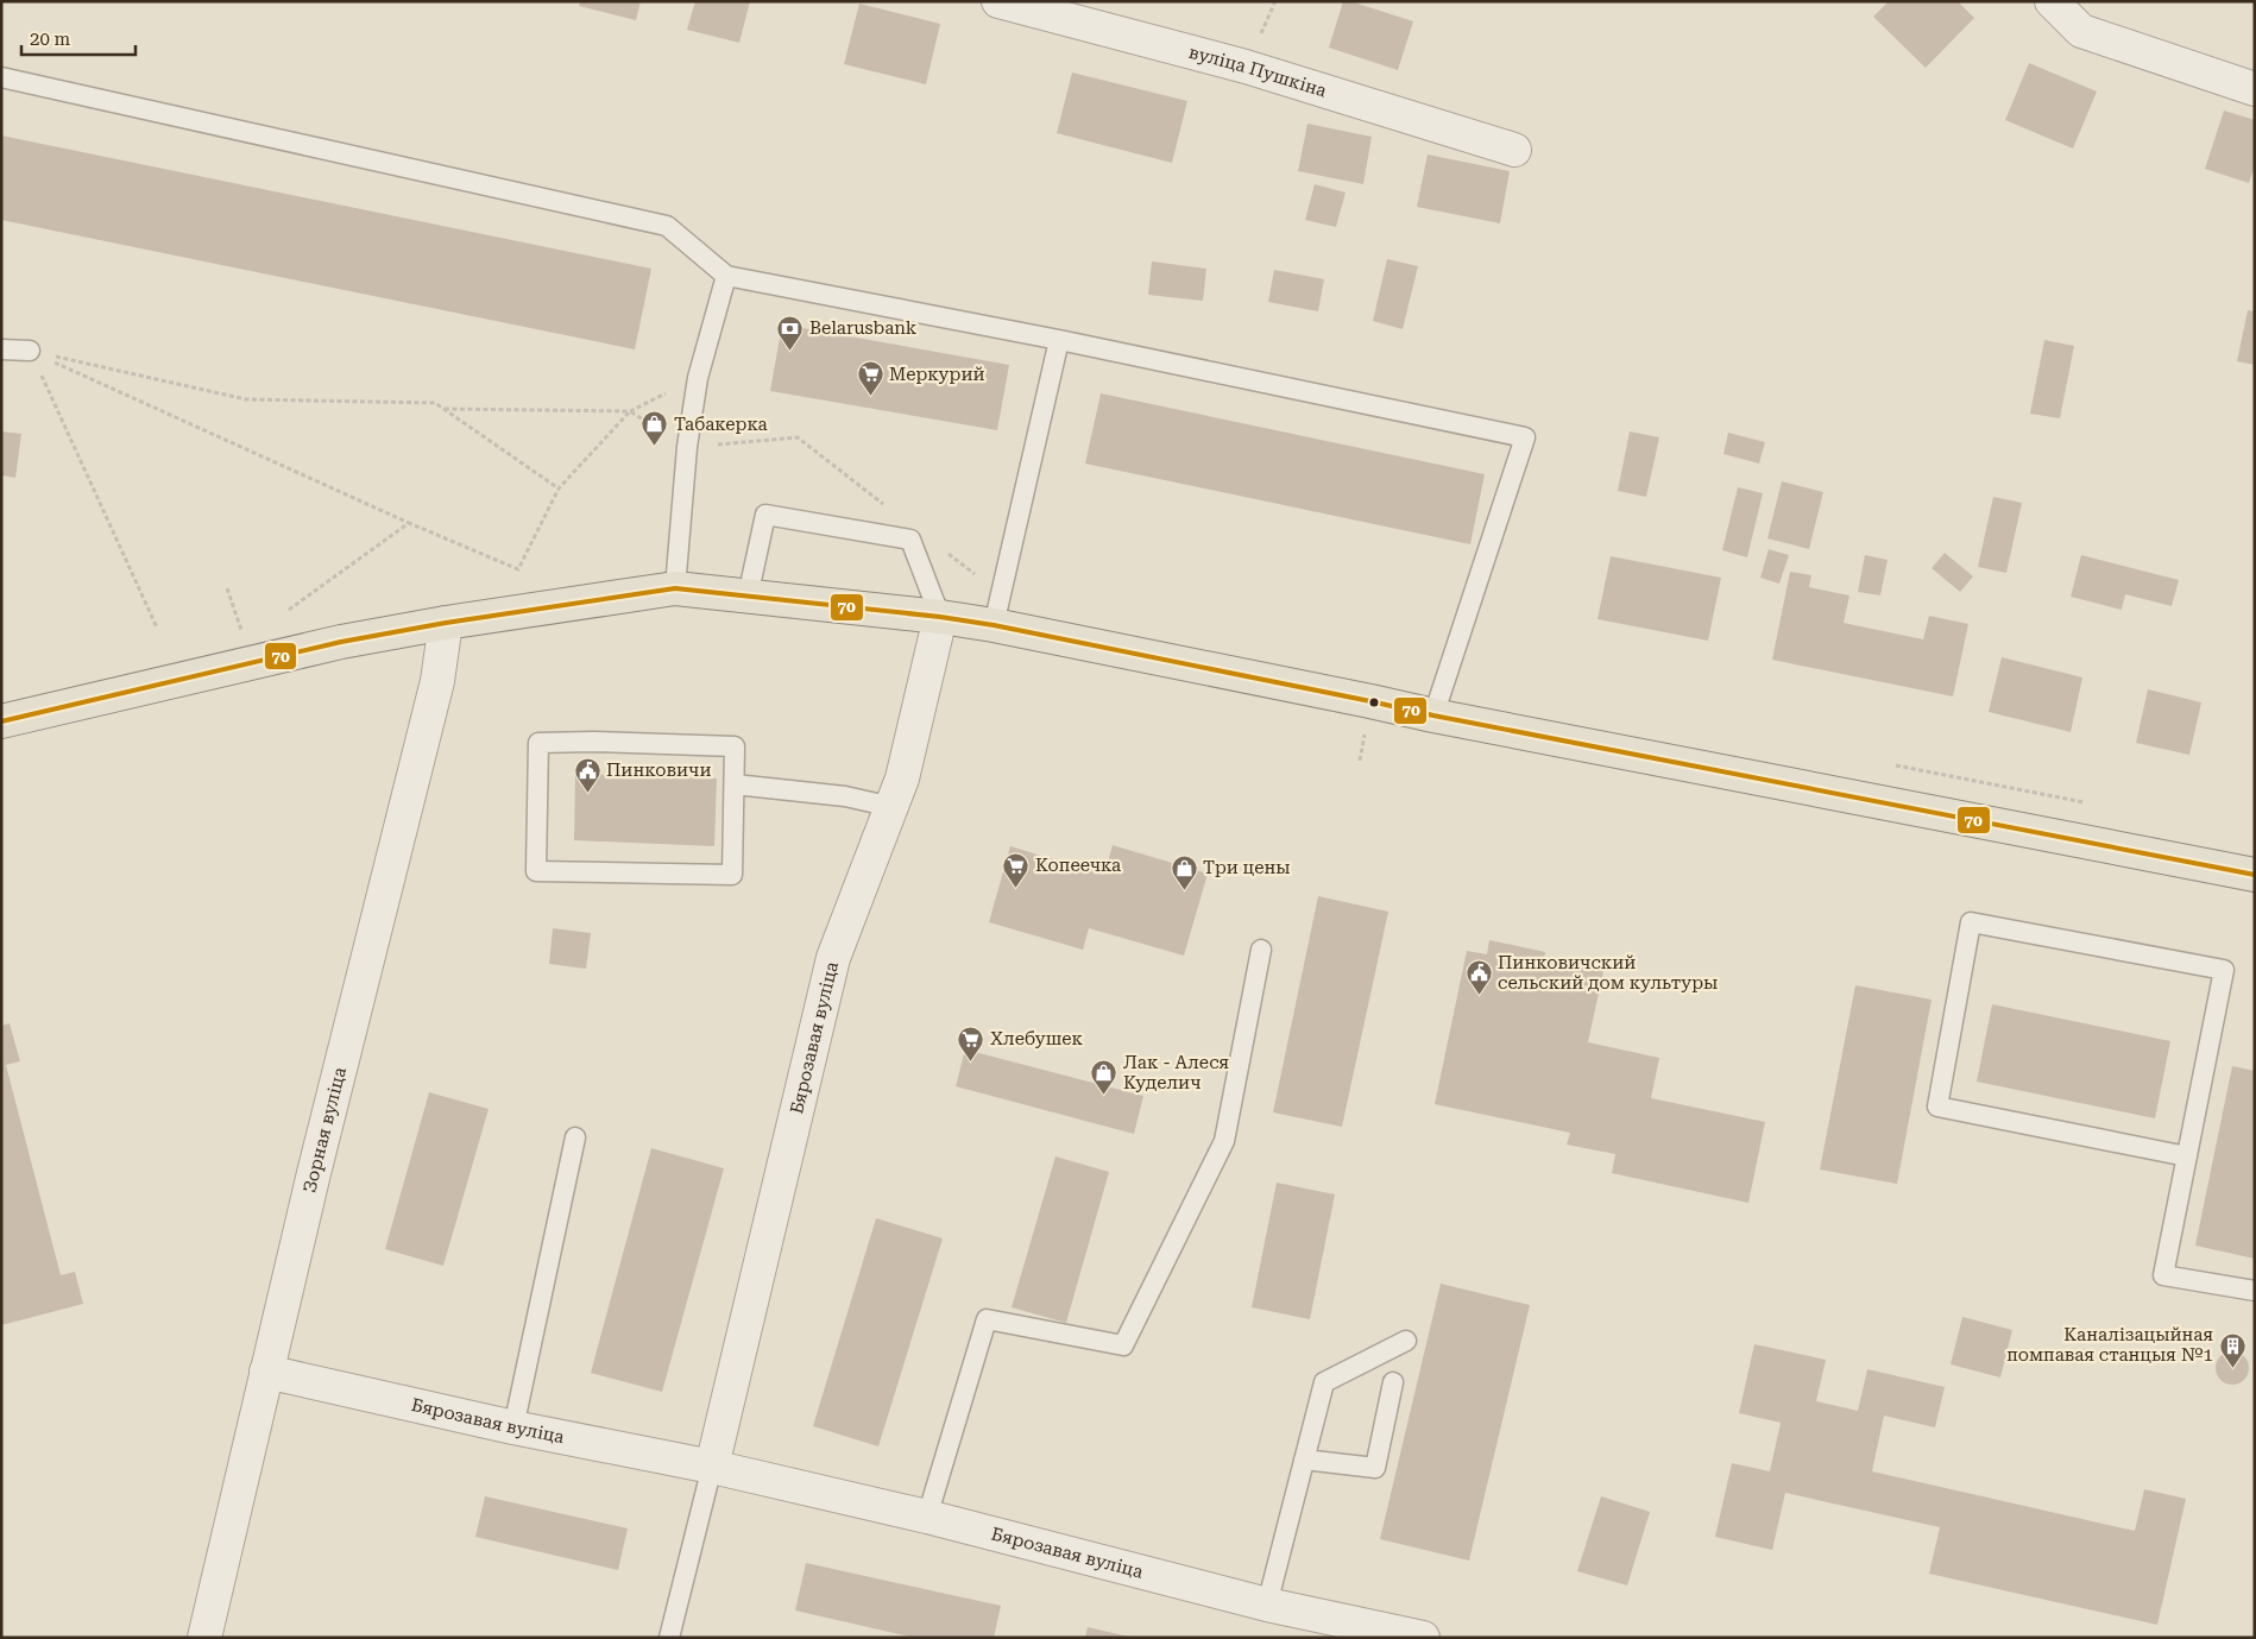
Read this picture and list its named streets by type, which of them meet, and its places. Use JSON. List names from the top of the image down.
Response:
{
  "streets": {
    "street": ["вуліца Пушкіна", "Бярозавая вуліца", "Зорная вуліца"]
  },
  "crossings": [
    ["Бярозавая вуліца", "Зорная вуліца"]
  ],
  "places": {
    "bank": ["Belarusbank"],
    "supermarket": ["Меркурий", "Копеечка", "Хлебушек"],
    "shop": ["Табакерка", "Три цены", "Лак - Алеся Куделич"],
    "public building": ["Пинковичи", "Пинковичский сельский дом культуры"],
    "building": ["Каналізацыйная помпавая станцыя №1"]
  },
  "lines": ["transit line 70"],
  "scale_bar": "20 m"
}
